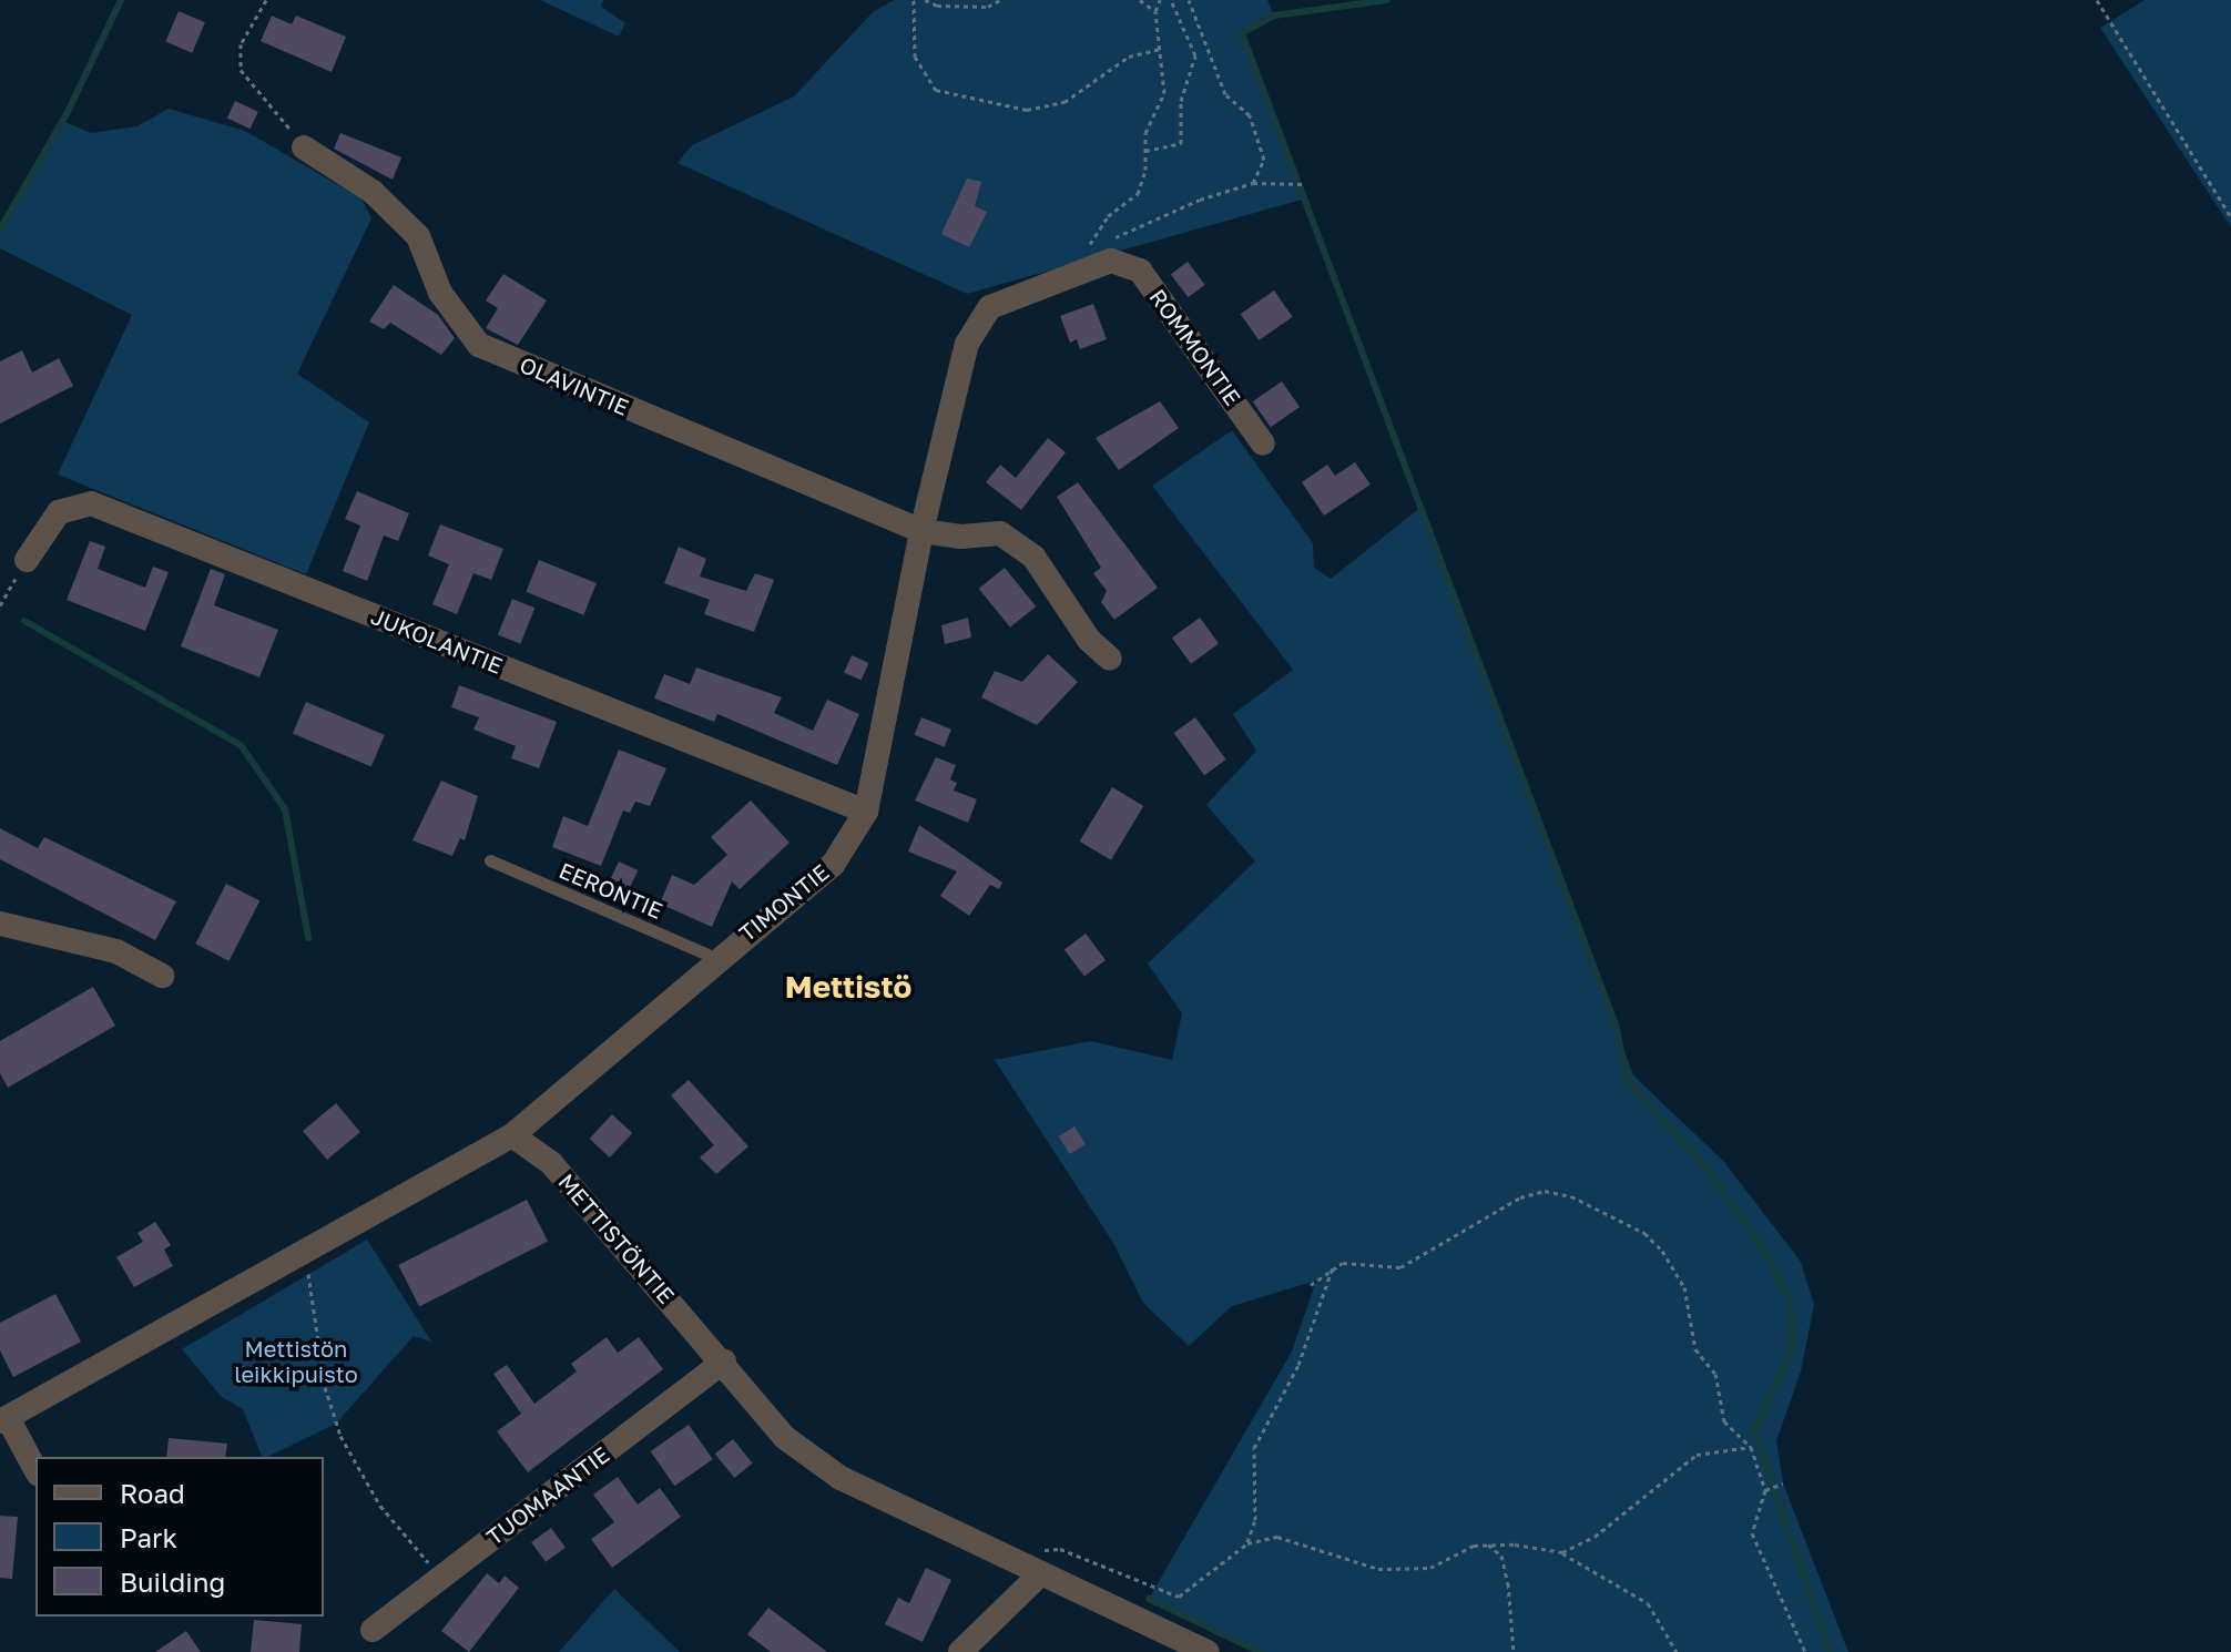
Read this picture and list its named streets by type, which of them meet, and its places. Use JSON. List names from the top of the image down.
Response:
{
  "streets": {
    "street": [
      "ROMMONTIE",
      "OLAVINTIE",
      "JUKOLANTIE",
      "TIMONTIE",
      "METTISTÖNTIE",
      "TUOMAANTIE"
    ],
    "lane": ["EERONTIE"]
  },
  "crossings": [
    ["ROMMONTIE", "OLAVINTIE"],
    ["ROMMONTIE", "TIMONTIE"],
    ["OLAVINTIE", "TIMONTIE"],
    ["JUKOLANTIE", "TIMONTIE"],
    ["EERONTIE", "TIMONTIE"],
    ["TIMONTIE", "METTISTÖNTIE"],
    ["METTISTÖNTIE", "TUOMAANTIE"]
  ],
  "districts": ["Mettistö"],
  "parks": ["Mettistön leikkipuisto"],
  "legend": ["Road", "Park", "Building"]
}
